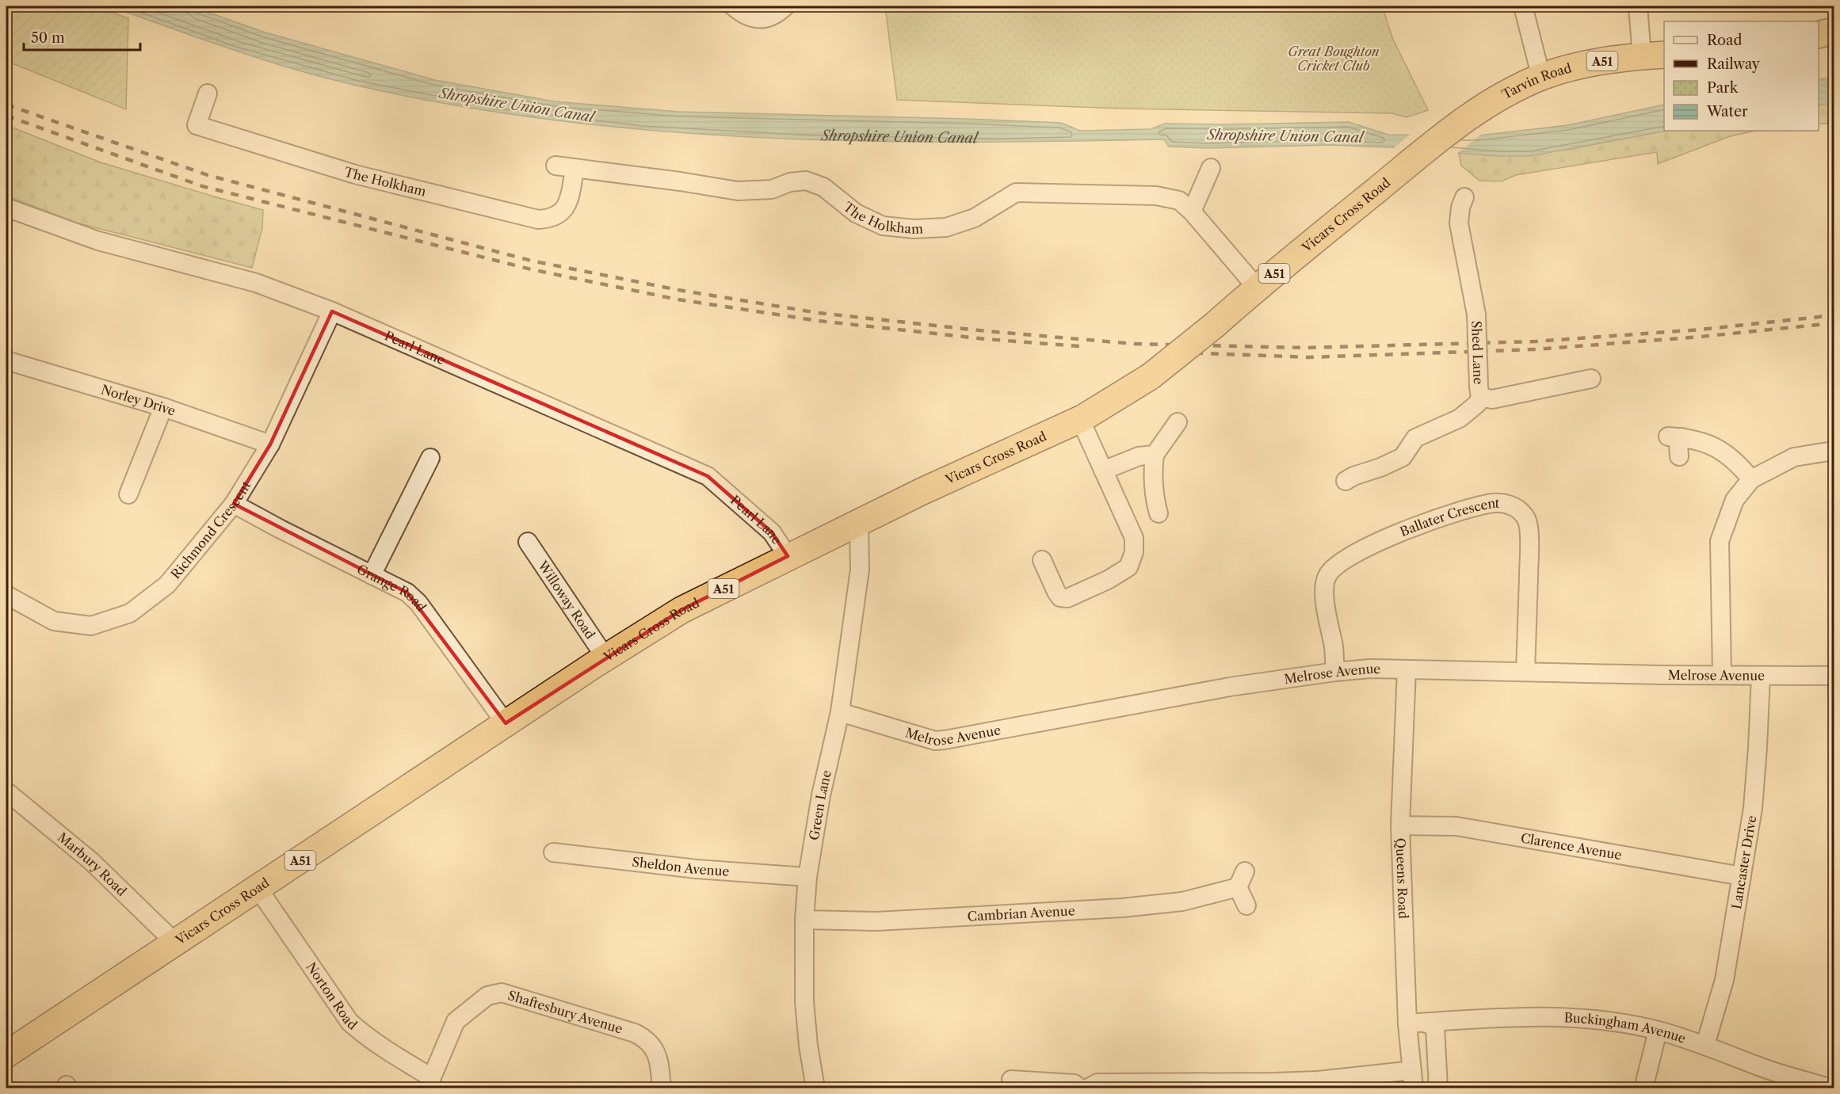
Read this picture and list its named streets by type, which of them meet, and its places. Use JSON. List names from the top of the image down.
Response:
{
  "streets": {
    "highway": ["A51", "Tarvin Road", "Vicars Cross Road"],
    "street": [
      "The Holkham",
      "Pearl Lane",
      "Shed Lane",
      "Norley Drive",
      "Ballater Crescent",
      "Richmond Crescent",
      "Grange Road",
      "Willoway Road",
      "Melrose Avenue",
      "Green Lane",
      "Clarence Avenue",
      "Lancaster Drive",
      "Marbury Road",
      "Sheldon Avenue",
      "Queens Road",
      "Cambrian Avenue",
      "Norton Road",
      "Shaftesbury Avenue",
      "Buckingham Avenue"
    ]
  },
  "crossings": [
    ["Tarvin Road", "Vicars Cross Road"],
    ["The Holkham", "Vicars Cross Road"],
    ["Vicars Cross Road", "Pearl Lane"],
    ["Vicars Cross Road", "Grange Road"],
    ["Vicars Cross Road", "Willoway Road"],
    ["Vicars Cross Road", "Green Lane"],
    ["Vicars Cross Road", "Marbury Road"],
    ["Vicars Cross Road", "Norton Road"],
    ["Pearl Lane", "Richmond Crescent"],
    ["Norley Drive", "Richmond Crescent"],
    ["Ballater Crescent", "Melrose Avenue"],
    ["Richmond Crescent", "Grange Road"],
    ["Melrose Avenue", "Green Lane"],
    ["Melrose Avenue", "Lancaster Drive"],
    ["Melrose Avenue", "Queens Road"],
    ["Green Lane", "Sheldon Avenue"],
    ["Green Lane", "Cambrian Avenue"],
    ["Clarence Avenue", "Lancaster Drive"],
    ["Clarence Avenue", "Queens Road"],
    ["Lancaster Drive", "Buckingham Avenue"],
    ["Queens Road", "Buckingham Avenue"],
    ["Norton Road", "Shaftesbury Avenue"]
  ],
  "water": ["Shropshire Union Canal"],
  "parks": ["Great Boughton Cricket Club"],
  "legend": [
    "Road",
    "Railway",
    "Park",
    "Water"
  ],
  "scale_bar": "50 m"
}
